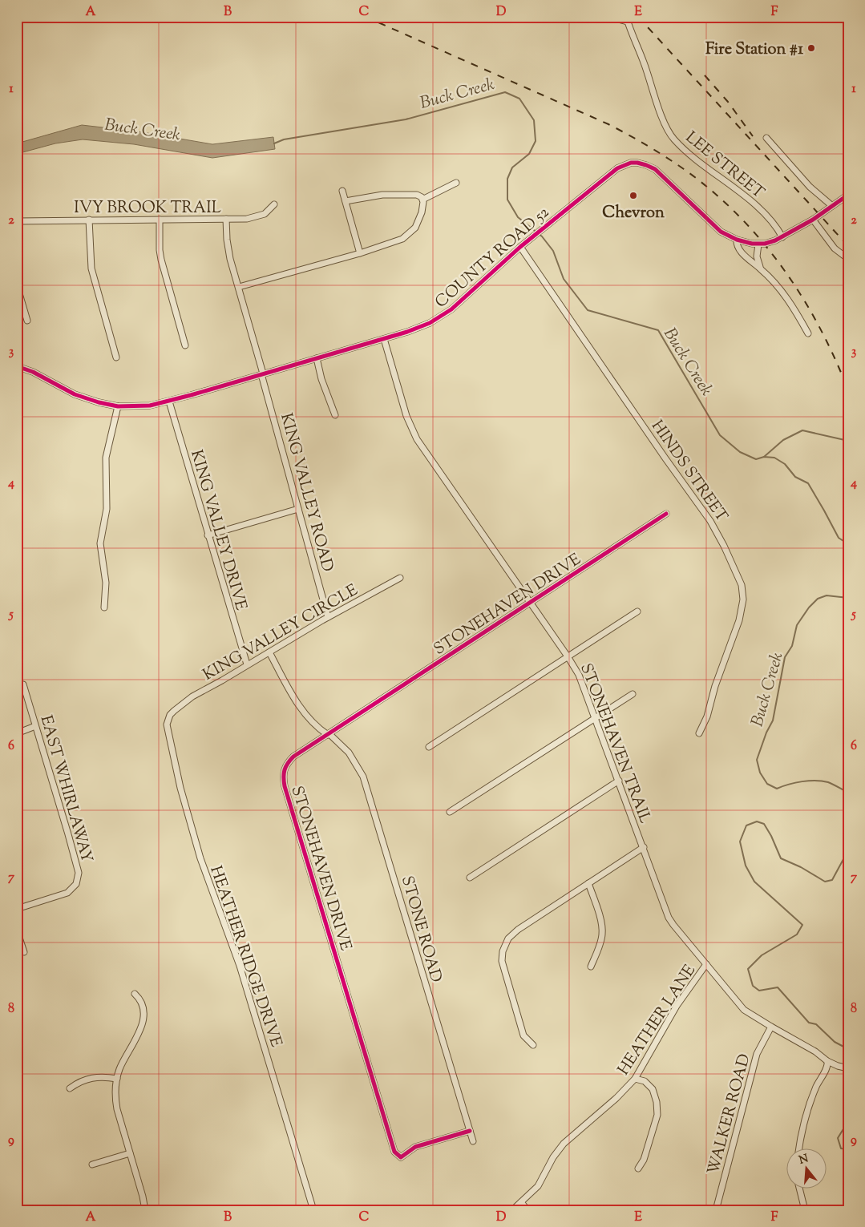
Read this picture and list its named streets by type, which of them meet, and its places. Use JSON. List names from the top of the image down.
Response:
{
  "streets": {
    "street": [
      "LEE STREET",
      "IVY BROOK TRAIL",
      "COUNTY ROAD 52",
      "HINDS STREET",
      "KING VALLEY ROAD",
      "KING VALLEY DRIVE",
      "STONEHAVEN DRIVE",
      "KING VALLEY CIRCLE",
      "STONEHAVEN TRAIL",
      "EAST WHIRLAWAY",
      "STONE ROAD",
      "HEATHER RIDGE DRIVE",
      "HEATHER LANE",
      "WALKER ROAD"
    ]
  },
  "crossings": [
    ["LEE STREET", "COUNTY ROAD 52"],
    ["IVY BROOK TRAIL", "KING VALLEY ROAD"],
    ["COUNTY ROAD 52", "HINDS STREET"],
    ["COUNTY ROAD 52", "KING VALLEY ROAD"],
    ["COUNTY ROAD 52", "KING VALLEY DRIVE"],
    ["COUNTY ROAD 52", "STONEHAVEN TRAIL"],
    ["KING VALLEY ROAD", "KING VALLEY CIRCLE"],
    ["KING VALLEY DRIVE", "KING VALLEY CIRCLE"],
    ["STONEHAVEN DRIVE", "STONEHAVEN TRAIL"],
    ["STONEHAVEN DRIVE", "STONE ROAD"],
    ["KING VALLEY CIRCLE", "STONE ROAD"],
    ["KING VALLEY CIRCLE", "HEATHER RIDGE DRIVE"],
    ["STONEHAVEN TRAIL", "HEATHER LANE"],
    ["STONEHAVEN TRAIL", "WALKER ROAD"]
  ],
  "water": ["Buck Creek"],
  "places": ["Fire Station #1", "Chevron"],
  "north": "top",
  "grid": {
    "columns": [
      "A",
      "B",
      "C",
      "D",
      "E",
      "F"
    ],
    "rows": [
      "1",
      "2",
      "3",
      "4",
      "5",
      "6",
      "7",
      "8",
      "9"
    ]
  }
}
